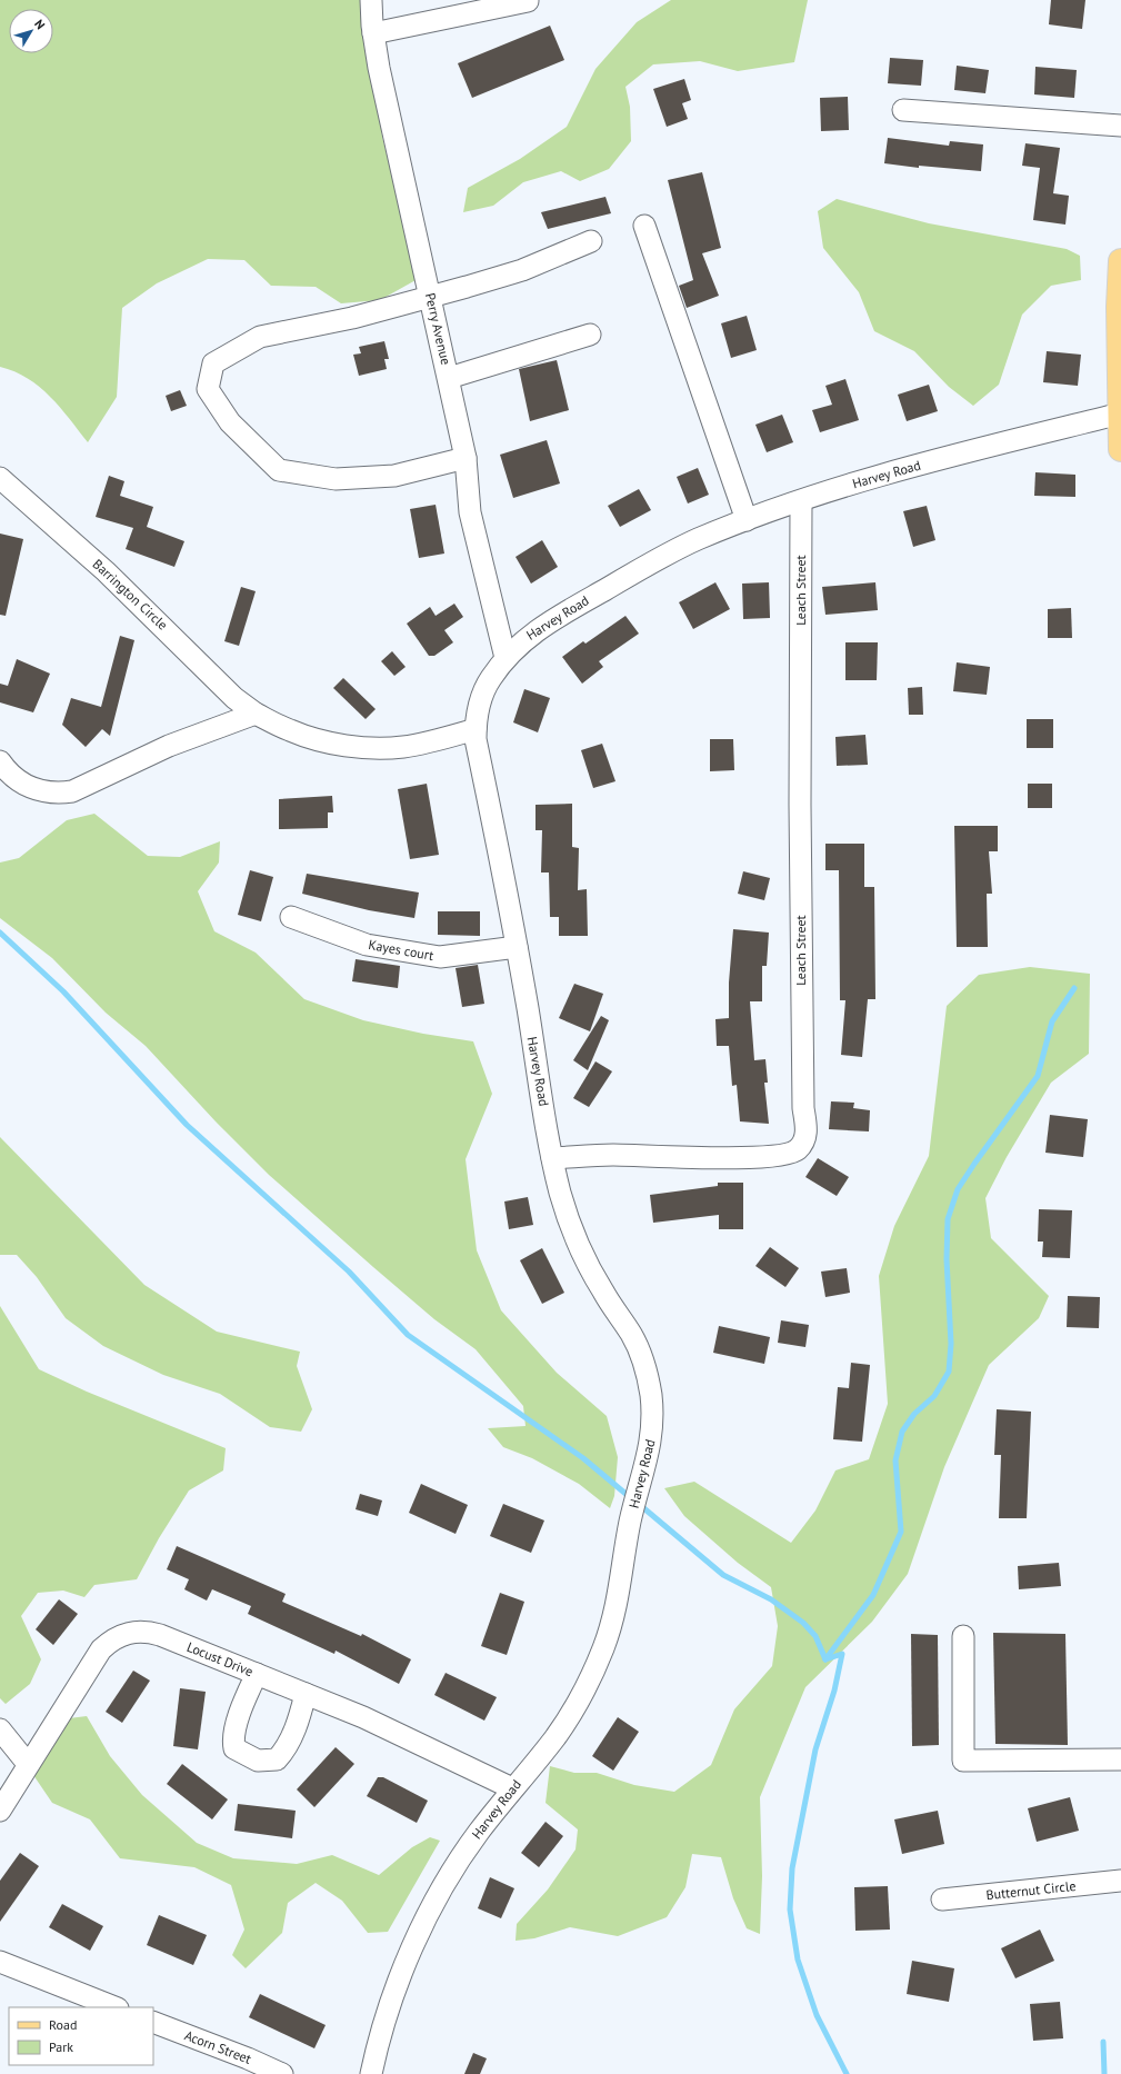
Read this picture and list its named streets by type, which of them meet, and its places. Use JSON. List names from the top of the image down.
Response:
{
  "streets": {
    "street": [
      "Perry Avenue",
      "Harvey Road",
      "Leach Street",
      "Barrington Circle",
      "Kayes court",
      "Locust Drive",
      "Butternut Circle",
      "Acorn Street"
    ]
  },
  "crossings": [
    ["Perry Avenue", "Harvey Road"],
    ["Harvey Road", "Leach Street"],
    ["Harvey Road", "Barrington Circle"],
    ["Harvey Road", "Kayes court"],
    ["Harvey Road", "Locust Drive"]
  ],
  "legend": ["Road", "Park"],
  "north": "top right"
}
